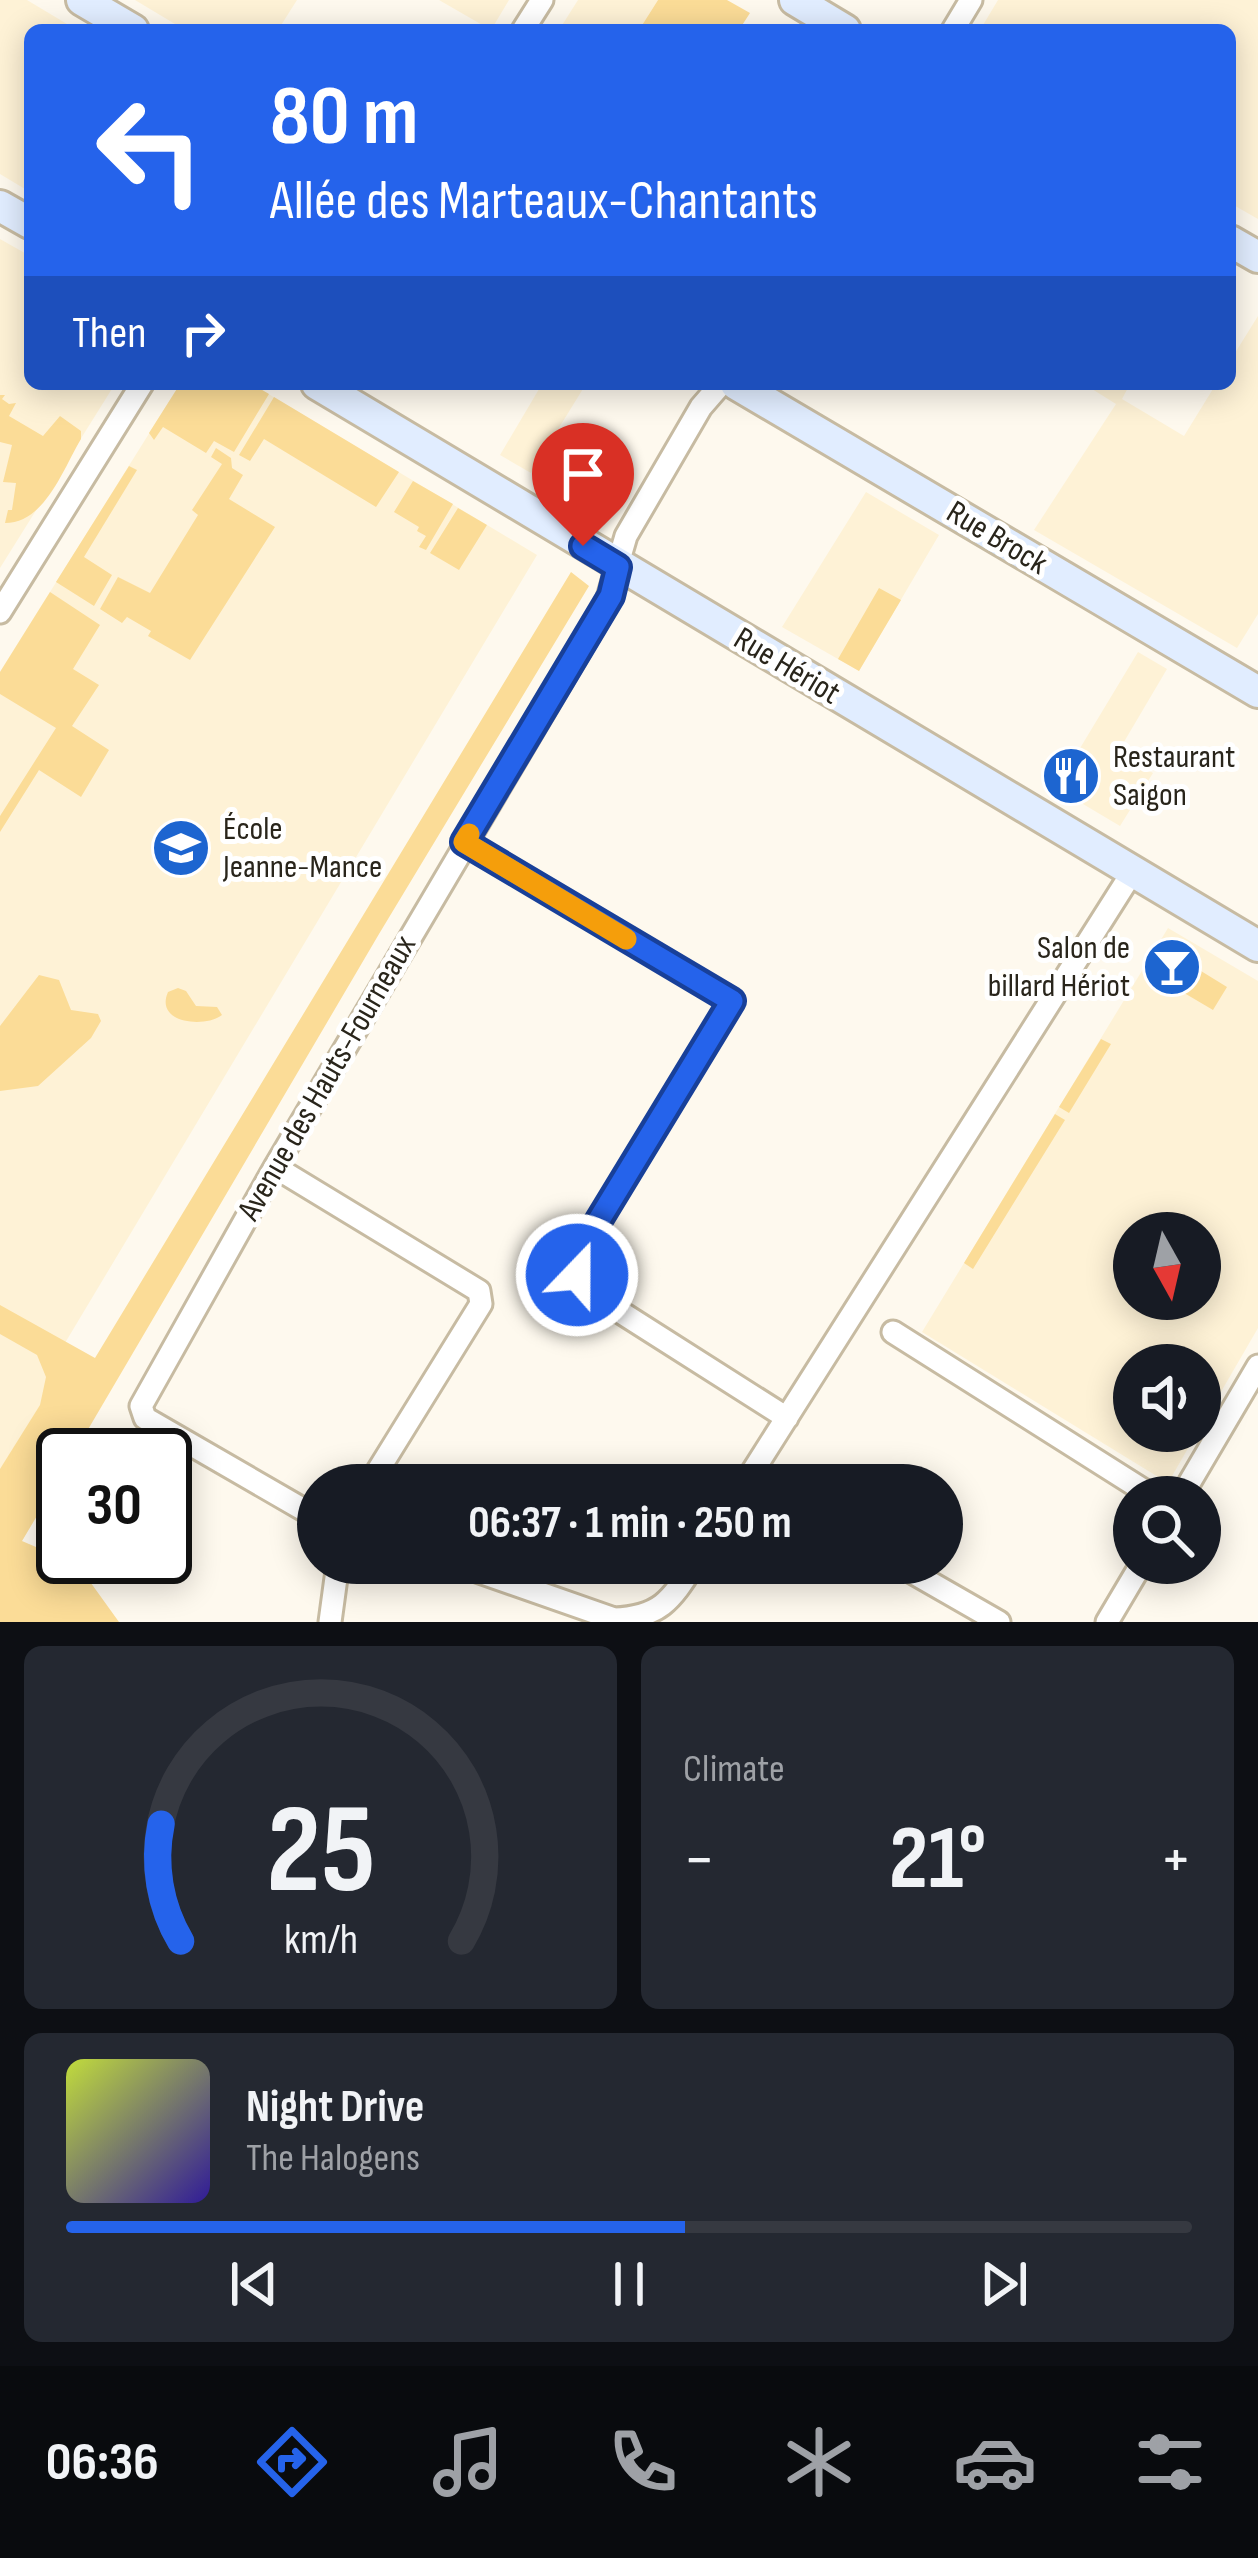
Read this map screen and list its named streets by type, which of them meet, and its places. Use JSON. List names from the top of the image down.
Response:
{
  "streets": {
    "street": ["Rue Brock", "Rue Hériot", "Avenue des Hauts-Fourneaux"]
  },
  "crossings": [
    ["Rue Hériot", "Avenue des Hauts-Fourneaux"]
  ],
  "places": {
    "restaurant": ["Restaurant Saigon"],
    "school or university": ["École Jeanne-Mance"],
    "bar": ["Salon de billard Hériot"]
  },
  "north": "bottom",
  "page": {
    "turn": ["80 m", "Allée des Marteaux-Chantants"],
    "then": "Then",
    "limit": "30",
    "trip": "06:37 · 1 min · 250 m",
    "tile": "Climate",
    "heat": ["−", "21°", "+"],
    "song": ["Night Drive", "The Halogens"],
    "tabs": "06:36",
    "gauge": ["25", "km/h"]
  }
}
